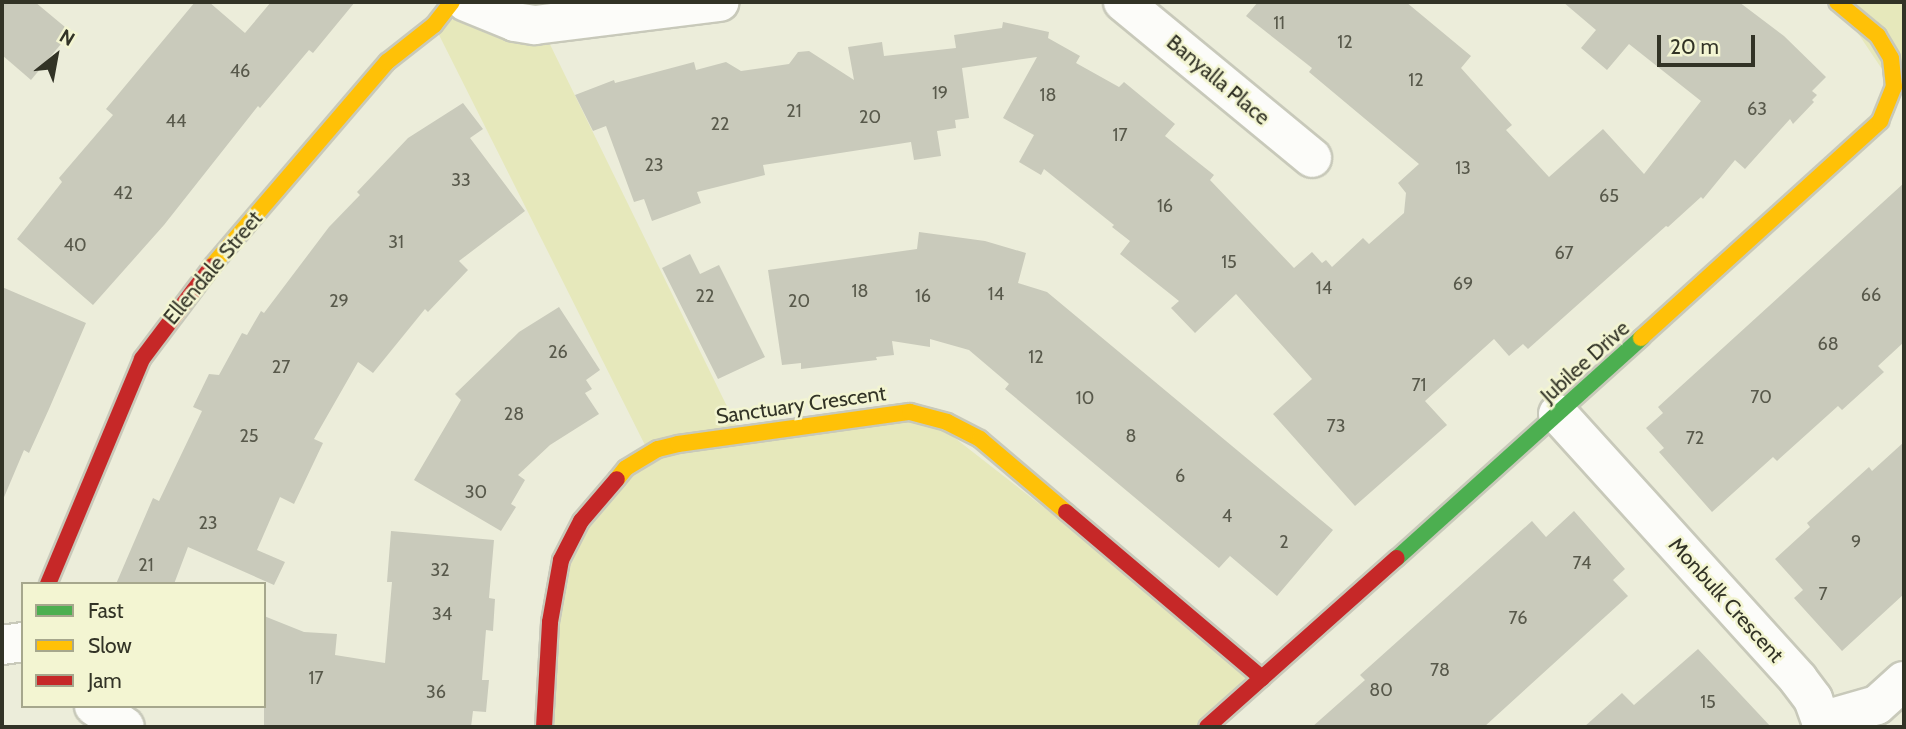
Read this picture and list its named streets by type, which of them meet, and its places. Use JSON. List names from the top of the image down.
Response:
{
  "streets": {
    "street": [
      "Banyalla Place",
      "Ellendale Street",
      "Jubilee Drive",
      "Sanctuary Crescent",
      "Monbulk Crescent"
    ]
  },
  "crossings": [
    ["Jubilee Drive", "Sanctuary Crescent"],
    ["Jubilee Drive", "Monbulk Crescent"]
  ],
  "house_numbers": [
    "11",
    "12",
    "46",
    "12",
    "19",
    "18",
    "63",
    "21",
    "20",
    "44",
    "22",
    "17",
    "23",
    "13",
    "33",
    "42",
    "65",
    "16",
    "31",
    "40",
    "67",
    "15",
    "69",
    "14",
    "18",
    "14",
    "66",
    "22",
    "16",
    "29",
    "20",
    "68",
    "26",
    "12",
    "27",
    "71",
    "70",
    "10",
    "28",
    "73",
    "25",
    "8",
    "72",
    "6",
    "30",
    "4",
    "23",
    "2",
    "9",
    "74",
    "21",
    "32",
    "7",
    "34",
    "76",
    "78",
    "17",
    "80",
    "36",
    "15"
  ],
  "legend": ["Fast", "Slow", "Jam"],
  "scale_bar": "20 m",
  "north": "top right"
}
